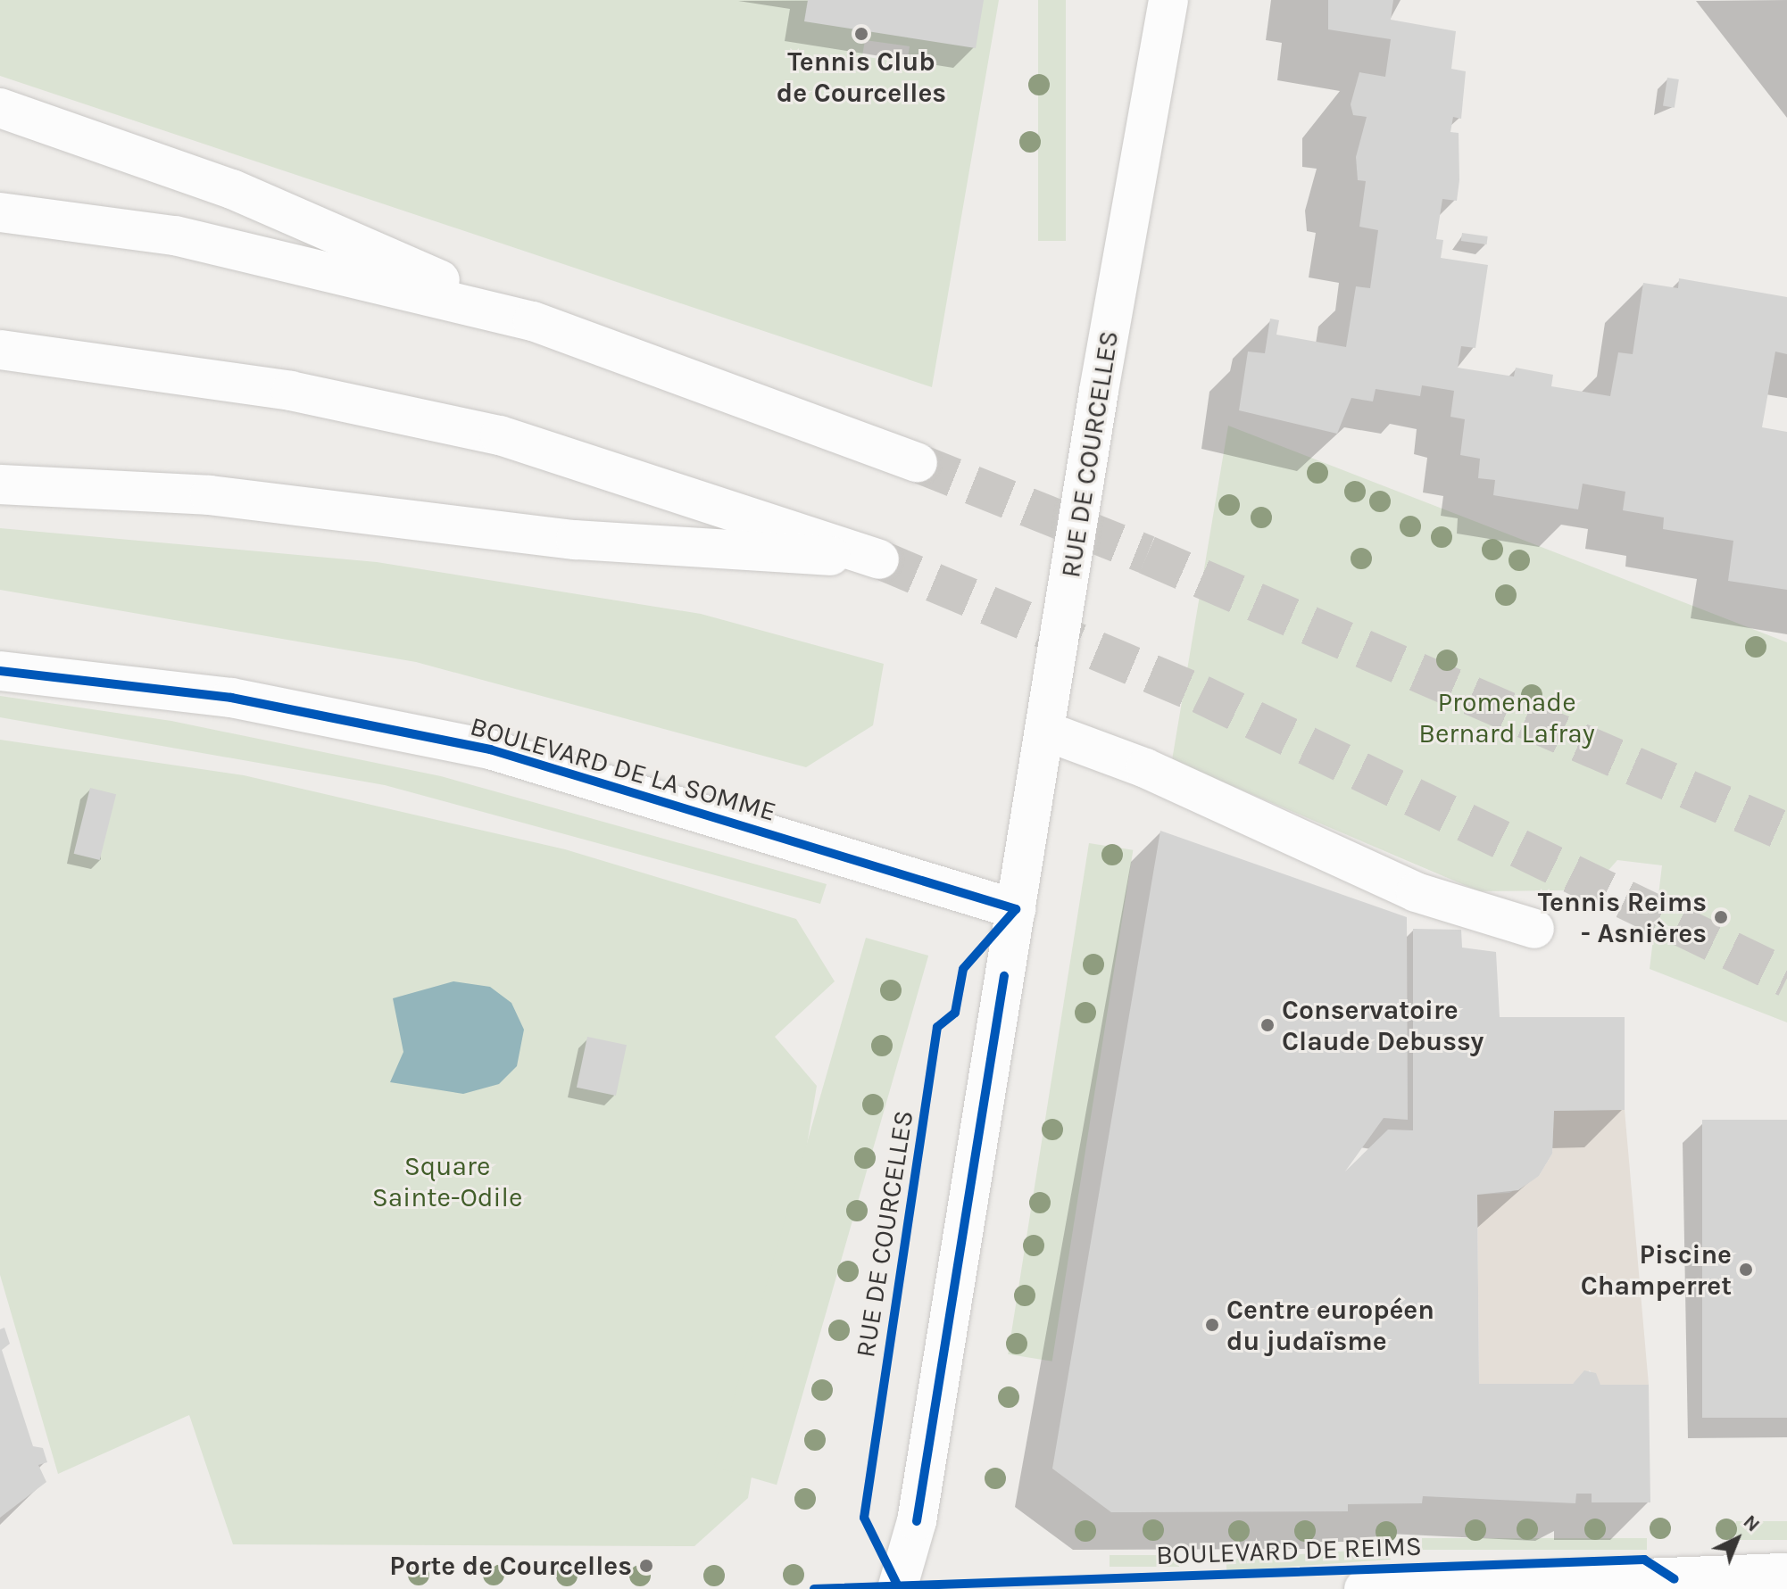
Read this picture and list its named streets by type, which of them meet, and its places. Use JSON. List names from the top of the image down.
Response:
{
  "streets": {
    "main road": ["RUE DE COURCELLES", "BOULEVARD DE LA SOMME", "BOULEVARD DE REIMS"]
  },
  "crossings": [
    ["RUE DE COURCELLES", "BOULEVARD DE LA SOMME"]
  ],
  "parks": ["Promenade Bernard Lafray", "Square Sainte-Odile"],
  "places": [
    "Tennis Club de Courcelles",
    "Tennis Reims - Asnières",
    "Conservatoire Claude Debussy",
    "Piscine Champerret",
    "Centre européen du judaïsme",
    "Porte de Courcelles"
  ],
  "north": "top right"
}
